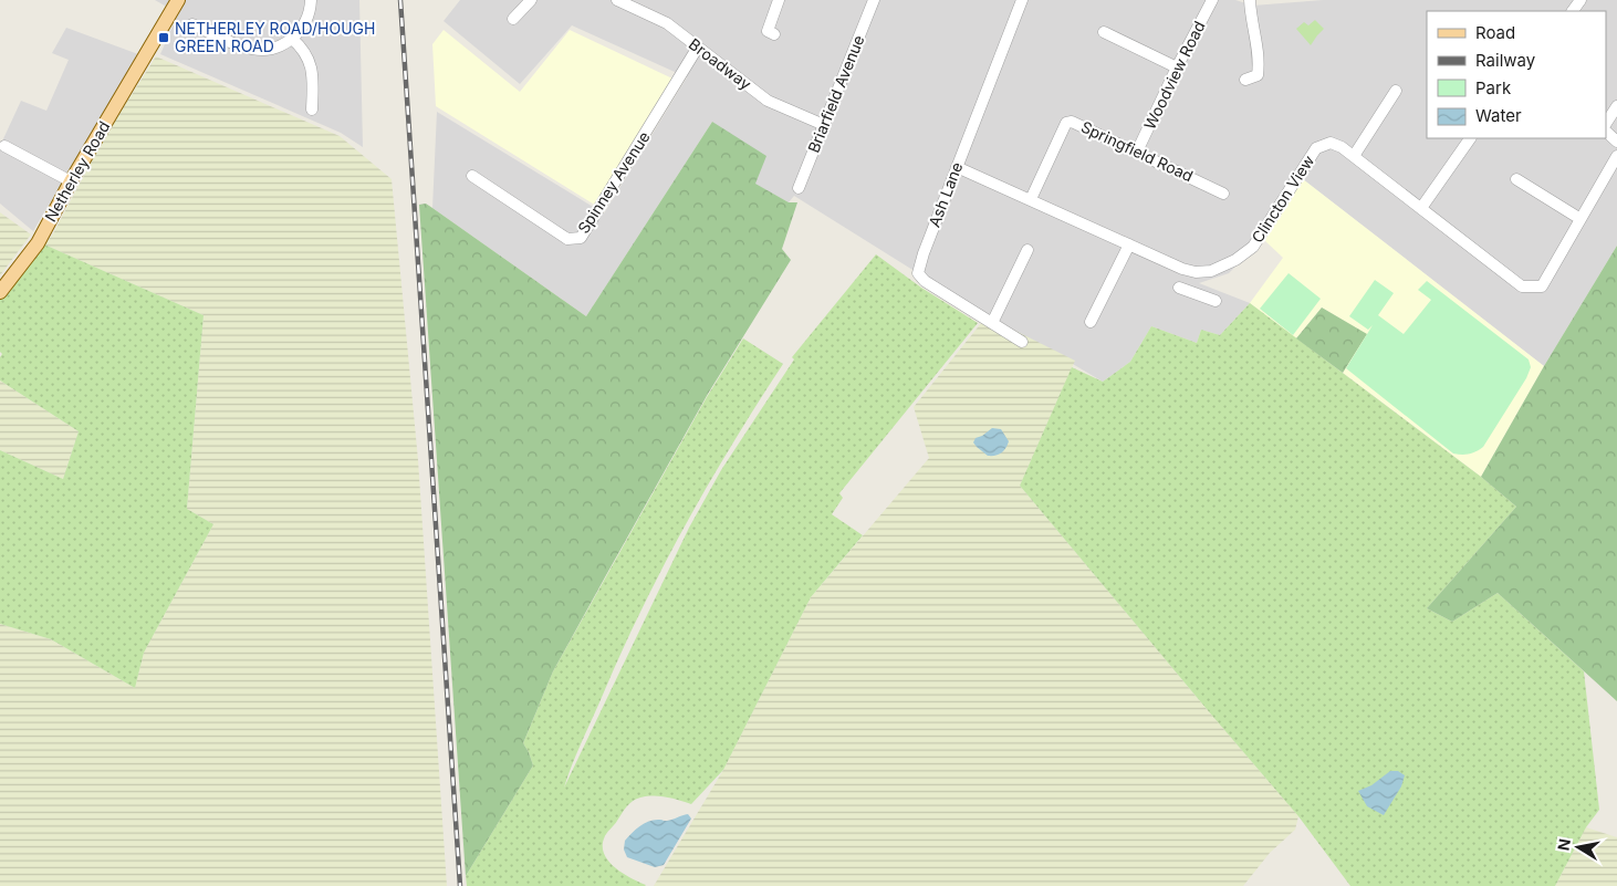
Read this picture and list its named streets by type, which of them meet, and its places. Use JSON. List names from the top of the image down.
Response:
{
  "streets": {
    "main road": ["Netherley Road"],
    "street": [
      "Broadway",
      "Woodview Road",
      "Briarfield Avenue",
      "Springfield Road",
      "Spinney Avenue",
      "Ash Lane",
      "Clincton View"
    ]
  },
  "crossings": [
    ["Broadway", "Briarfield Avenue"],
    ["Broadway", "Spinney Avenue"],
    ["Woodview Road", "Springfield Road"]
  ],
  "places": {
    "transit": ["NETHERLEY ROAD/HOUGH GREEN ROAD"]
  },
  "legend": [
    "Road",
    "Railway",
    "Park",
    "Water"
  ],
  "north": "left"
}
